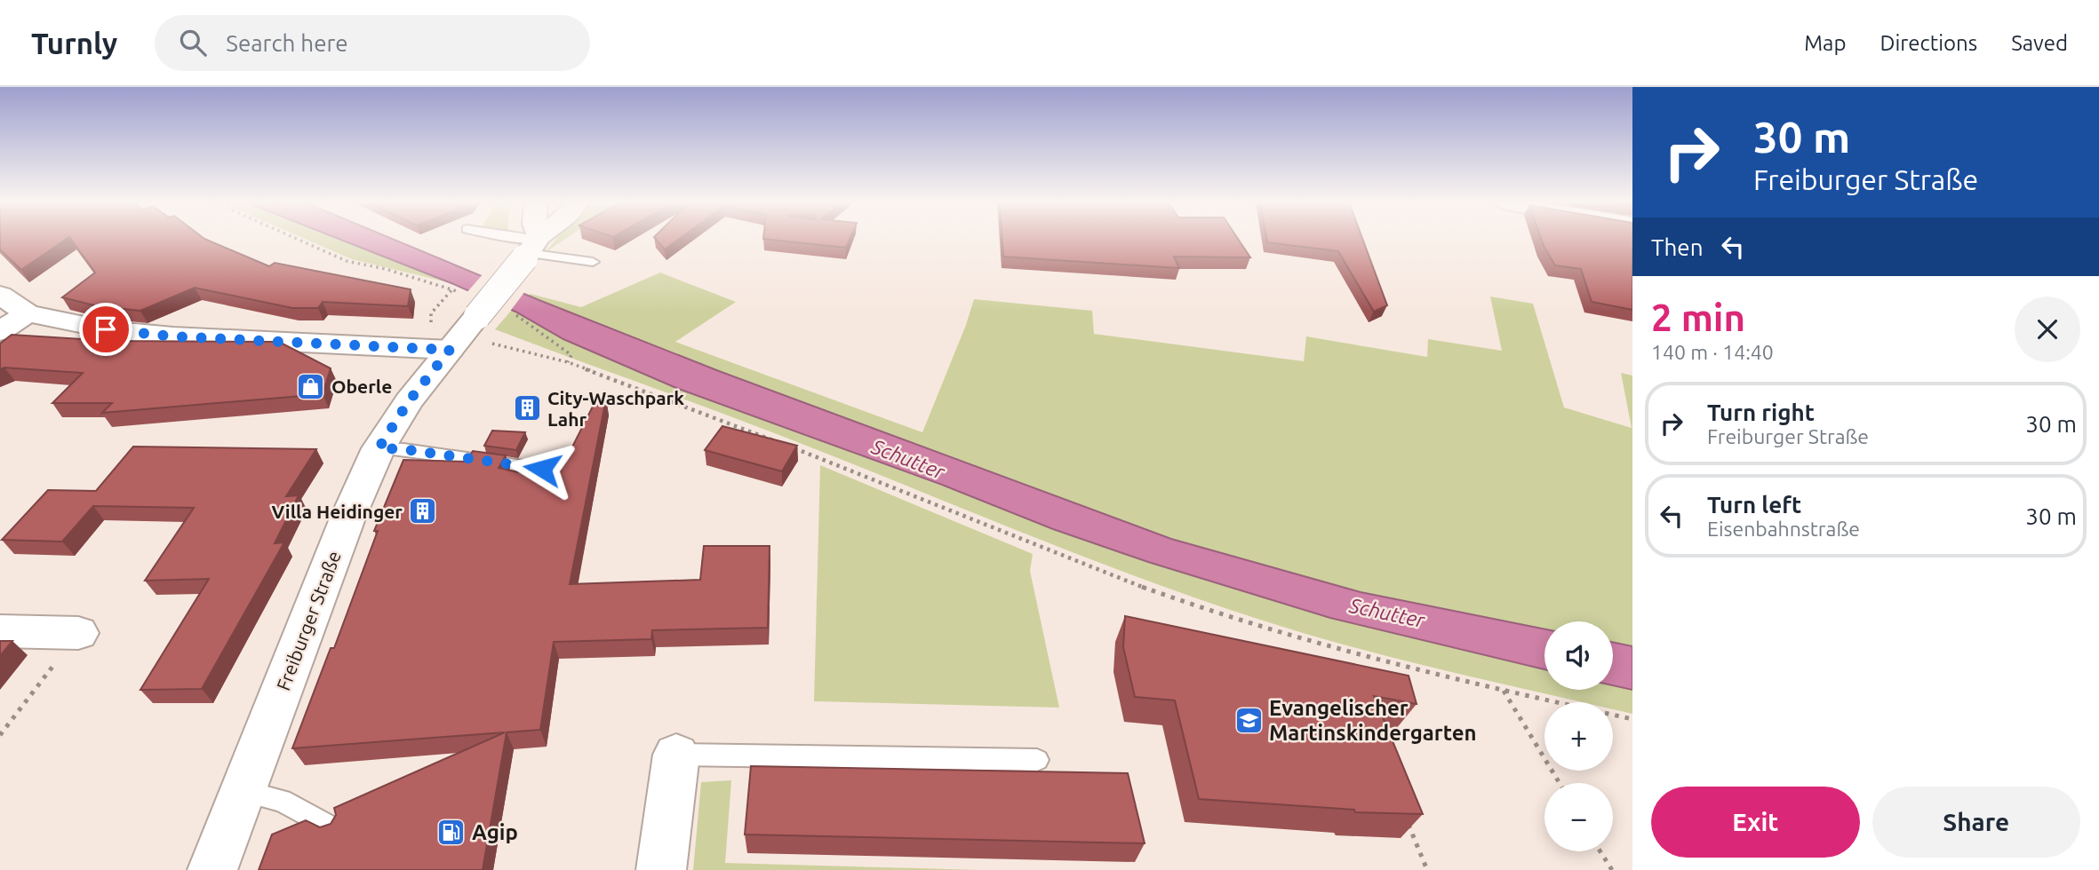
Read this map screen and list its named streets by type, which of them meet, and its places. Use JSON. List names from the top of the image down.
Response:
{
  "streets": {
    "main road": ["Freiburger Straße"]
  },
  "water": ["Schutter"],
  "places": {
    "shop": ["Oberle"],
    "building": ["City-Waschpark Lahr", "Villa Heidinger"],
    "school or university": ["Evangelischer Martinskindergarten"],
    "fuel station": ["Agip"]
  },
  "page": {
    "header": "Turnly",
    "search": "Search here",
    "nav": ["Map", "Directions", "Saved"],
    "turn": ["30 m", "Freiburger Straße"],
    "then": "Then",
    "heading": ["2 min", "140 m · 14:40"],
    "list": [
      {
        "name": "Turn right",
        "note": "Freiburger Straße",
        "value": "30 m"
      },
      {
        "name": "Turn left",
        "note": "Eisenbahnstraße",
        "value": "30 m"
      }
    ],
    "map_buttons": ["+", "−"],
    "buttons": ["Exit", "Share"]
  }
}
